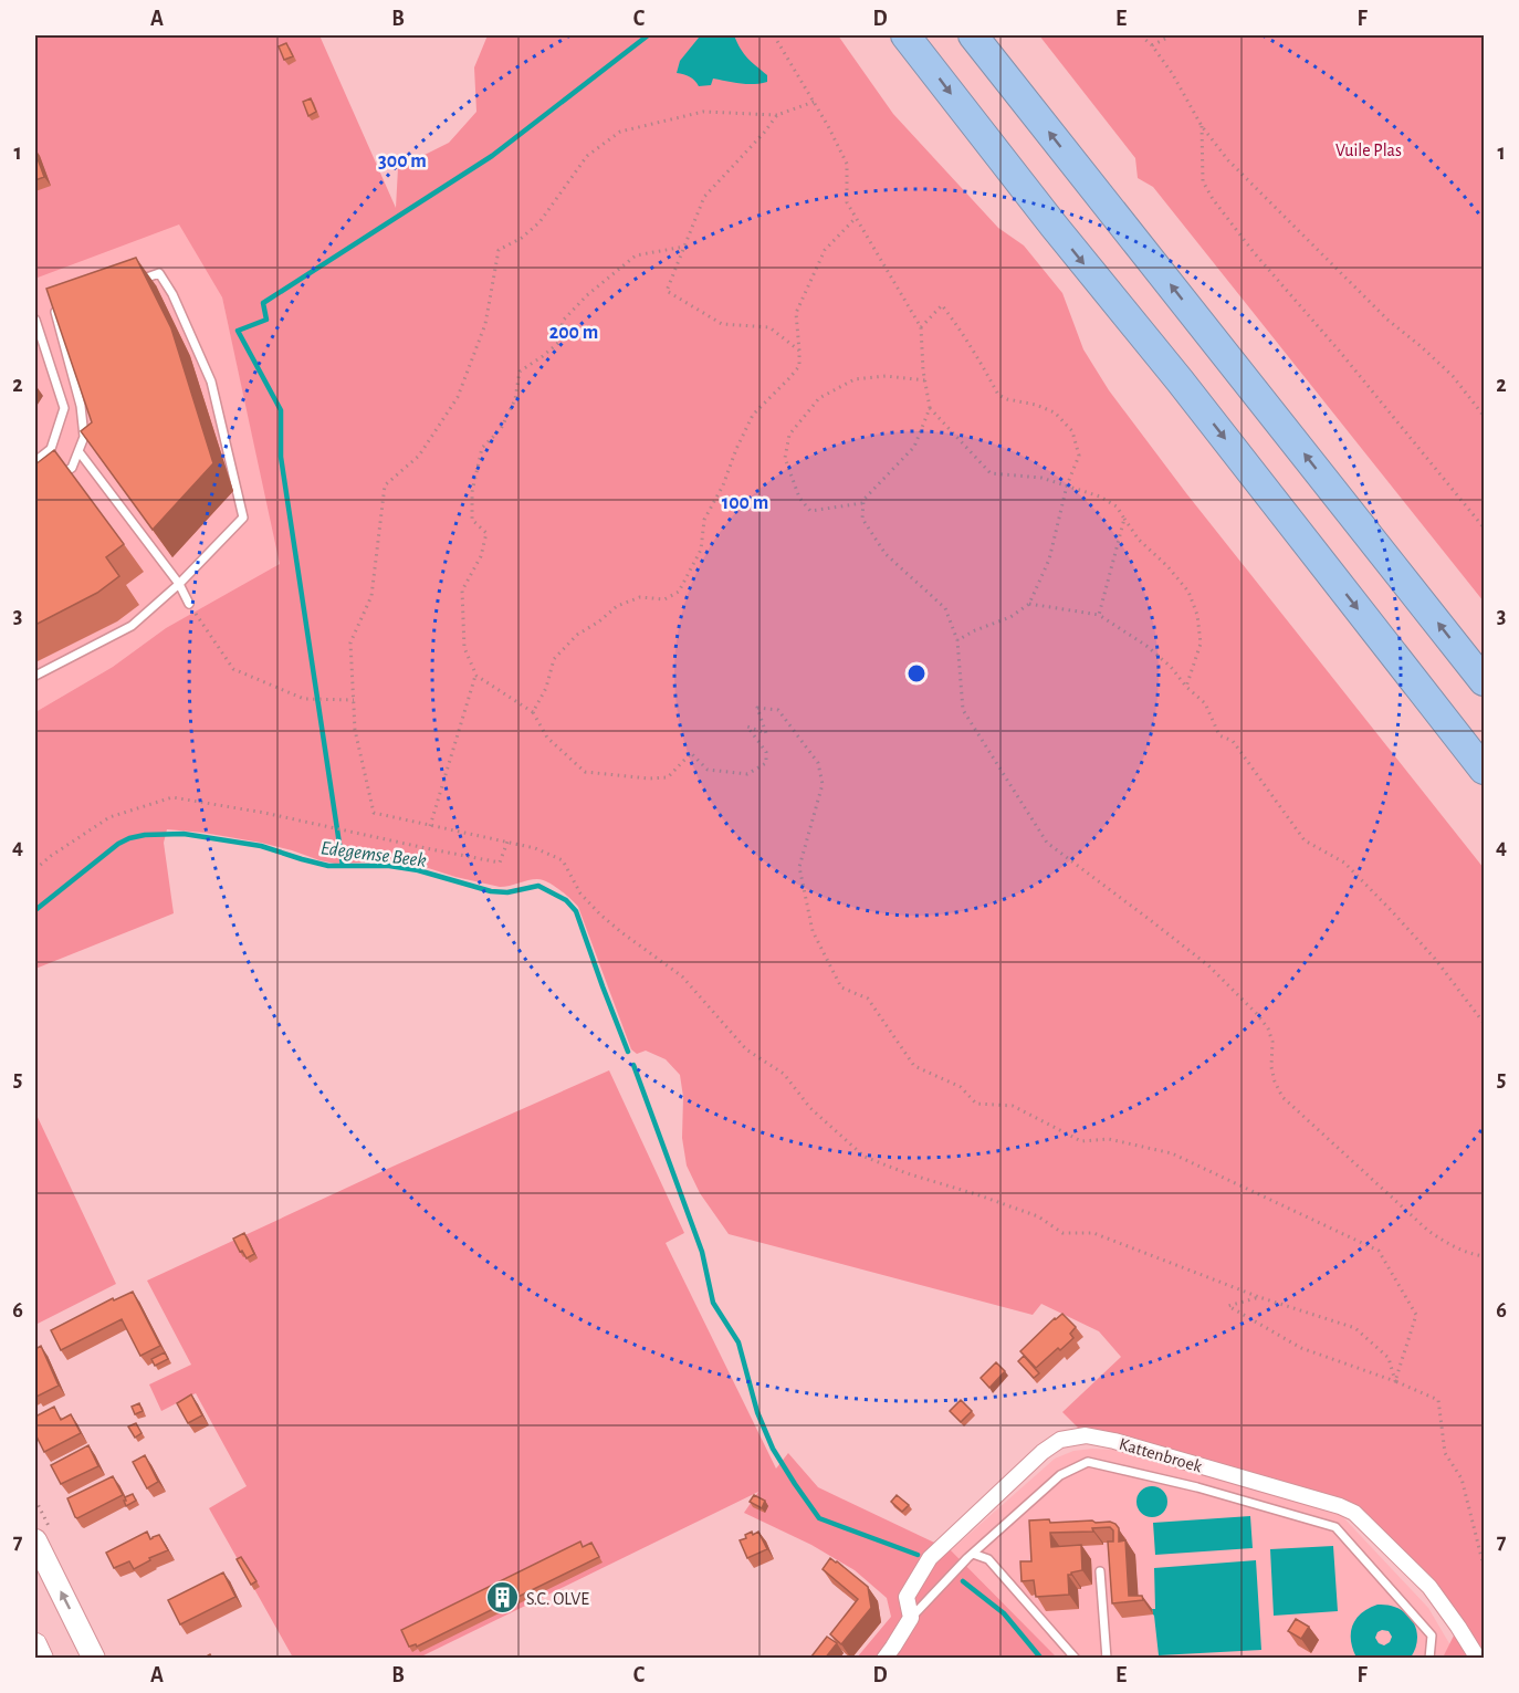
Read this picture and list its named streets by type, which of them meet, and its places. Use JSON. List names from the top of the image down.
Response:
{
  "streets": {
    "street": ["Kattenbroek"]
  },
  "water": ["Edegemse Beek"],
  "parks": ["Vuile Plas"],
  "places": {
    "building": ["S.C. OLVE"]
  },
  "grid": {
    "columns": [
      "A",
      "B",
      "C",
      "D",
      "E",
      "F"
    ],
    "rows": [
      "1",
      "2",
      "3",
      "4",
      "5",
      "6",
      "7"
    ]
  },
  "rings": ["300 m", "200 m", "100 m"]
}
